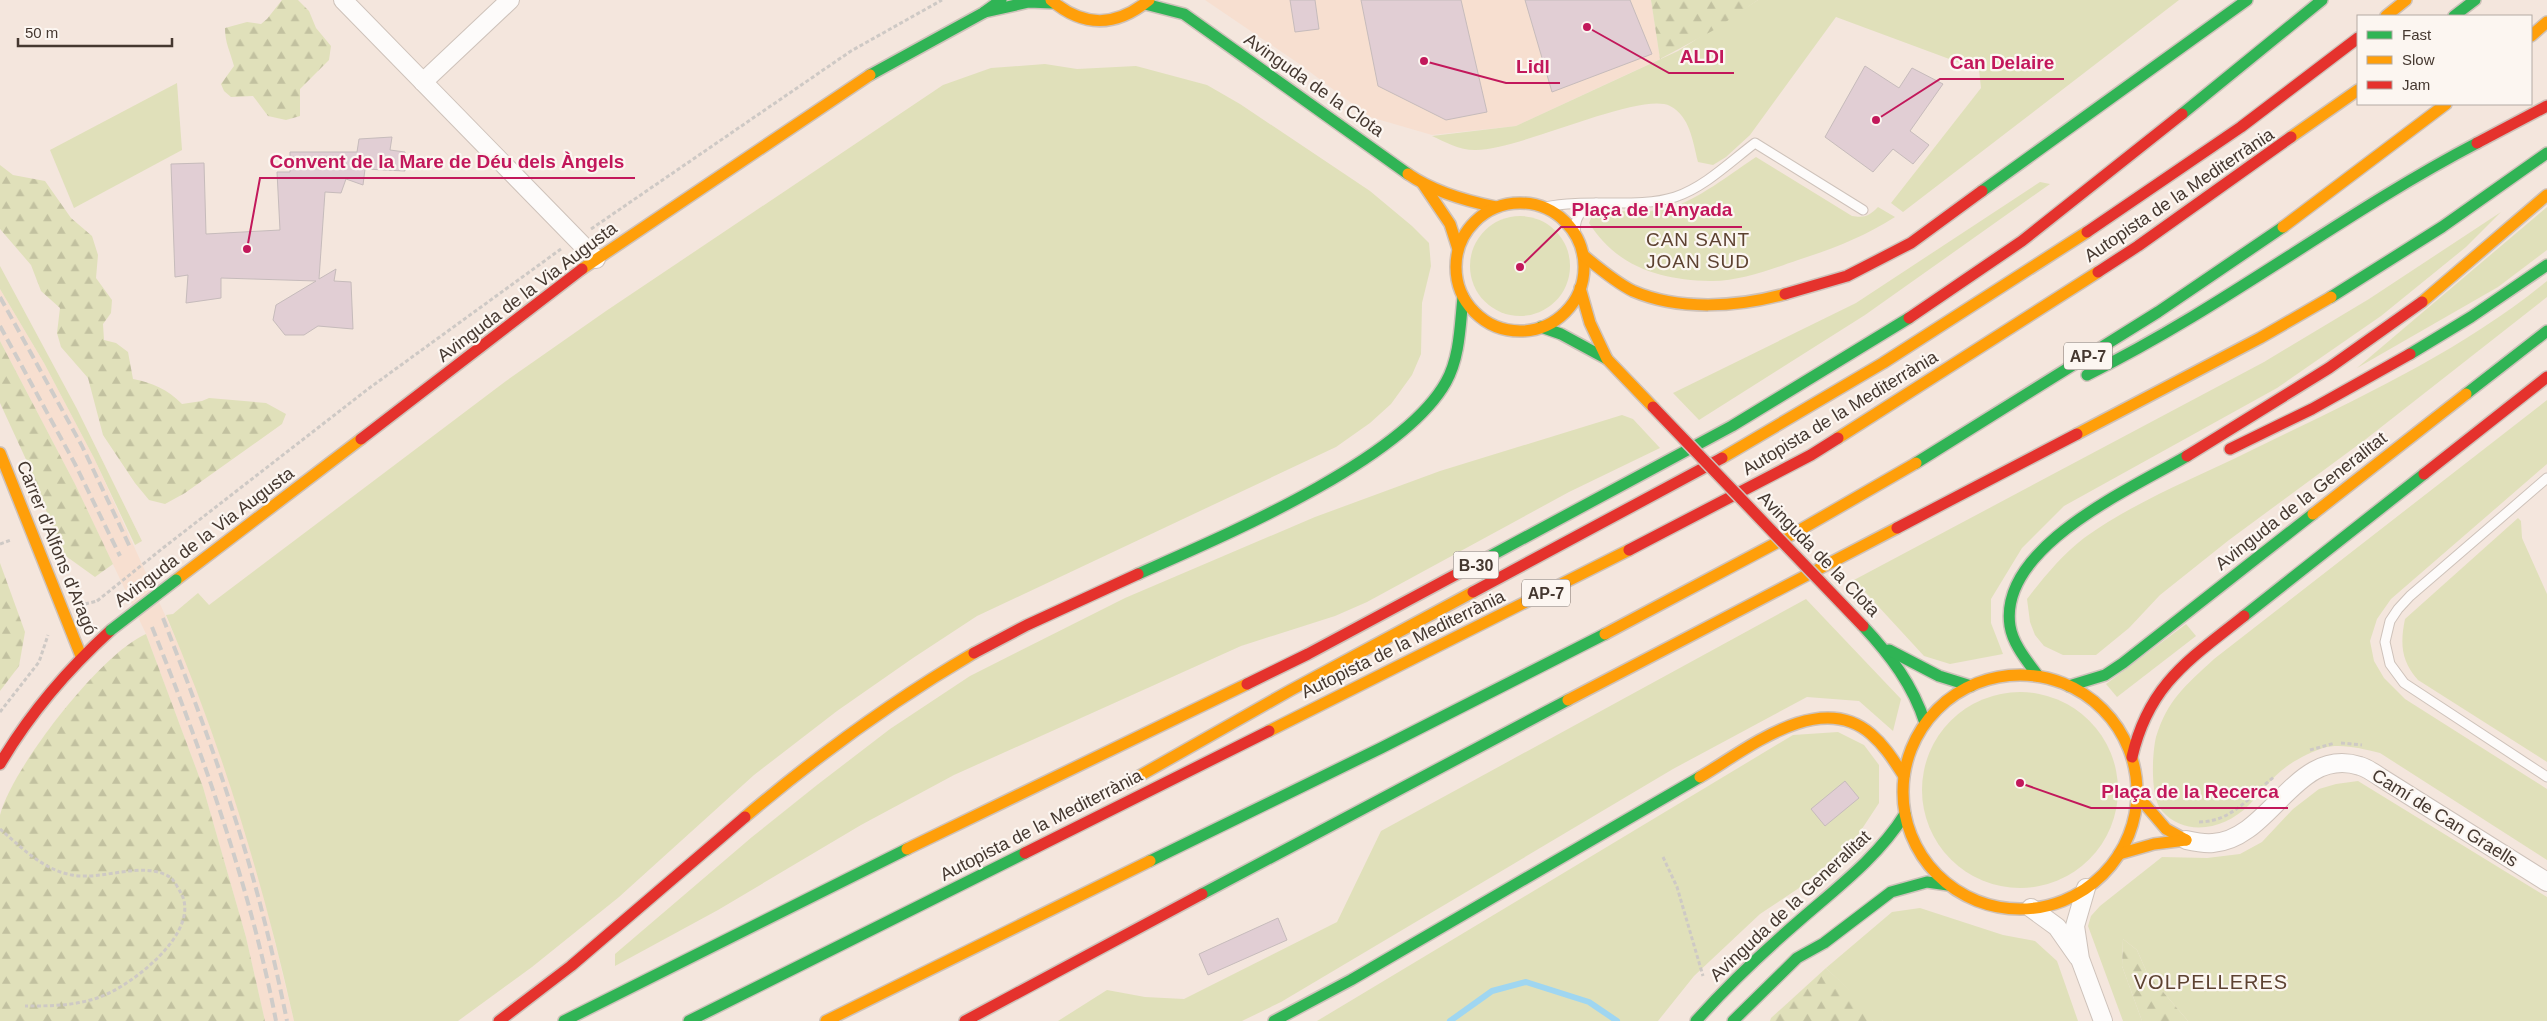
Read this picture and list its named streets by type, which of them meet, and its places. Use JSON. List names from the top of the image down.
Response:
{
  "streets": {
    "main road": [
      "Avinguda de la Clota",
      "Autopista de la Mediterrània",
      "Avinguda de la Via Augusta",
      "AP-7",
      "Avinguda de la Generalitat",
      "Carrer d'Alfons d'Aragó",
      "B-30"
    ],
    "street": ["Camí de Can Graells"]
  },
  "crossings": [
    ["Avinguda de la Via Augusta", "Carrer d'Alfons d'Aragó"]
  ],
  "districts": ["CAN SANT JOAN SUD", "VOLPELLERES"],
  "places": [
    "ALDI",
    "Lidl",
    "Can Delaire",
    "Convent de la Mare de Déu dels Àngels",
    "Plaça de l'Anyada",
    "Plaça de la Recerca"
  ],
  "legend": ["Fast", "Slow", "Jam"],
  "scale_bar": "50 m"
}
